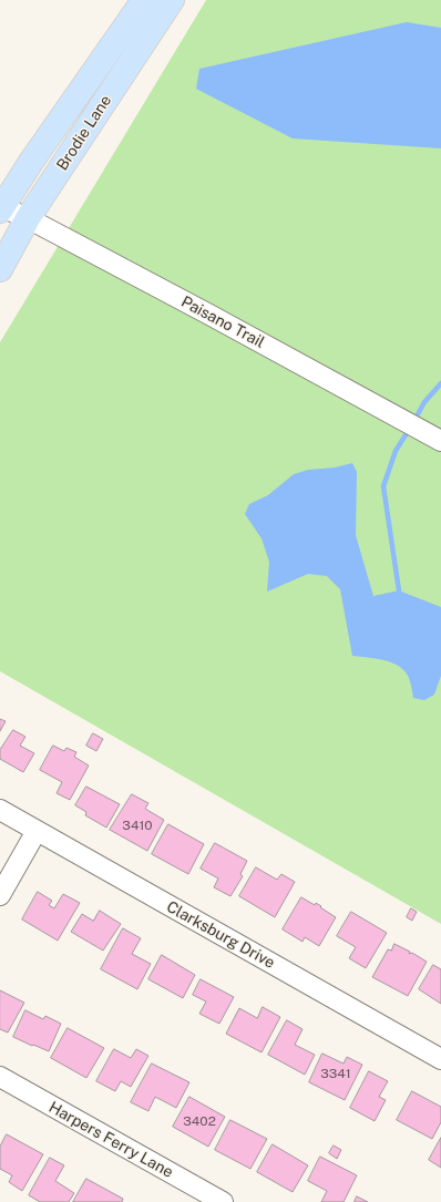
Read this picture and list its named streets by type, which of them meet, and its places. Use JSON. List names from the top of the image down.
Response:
{
  "streets": {
    "main road": ["Brodie Lane"],
    "street": ["Paisano Trail", "Clarksburg Drive", "Harpers Ferry Lane"]
  },
  "crossings": [
    ["Brodie Lane", "Paisano Trail"]
  ],
  "house_numbers": ["3410", "3341", "3402"]
}
